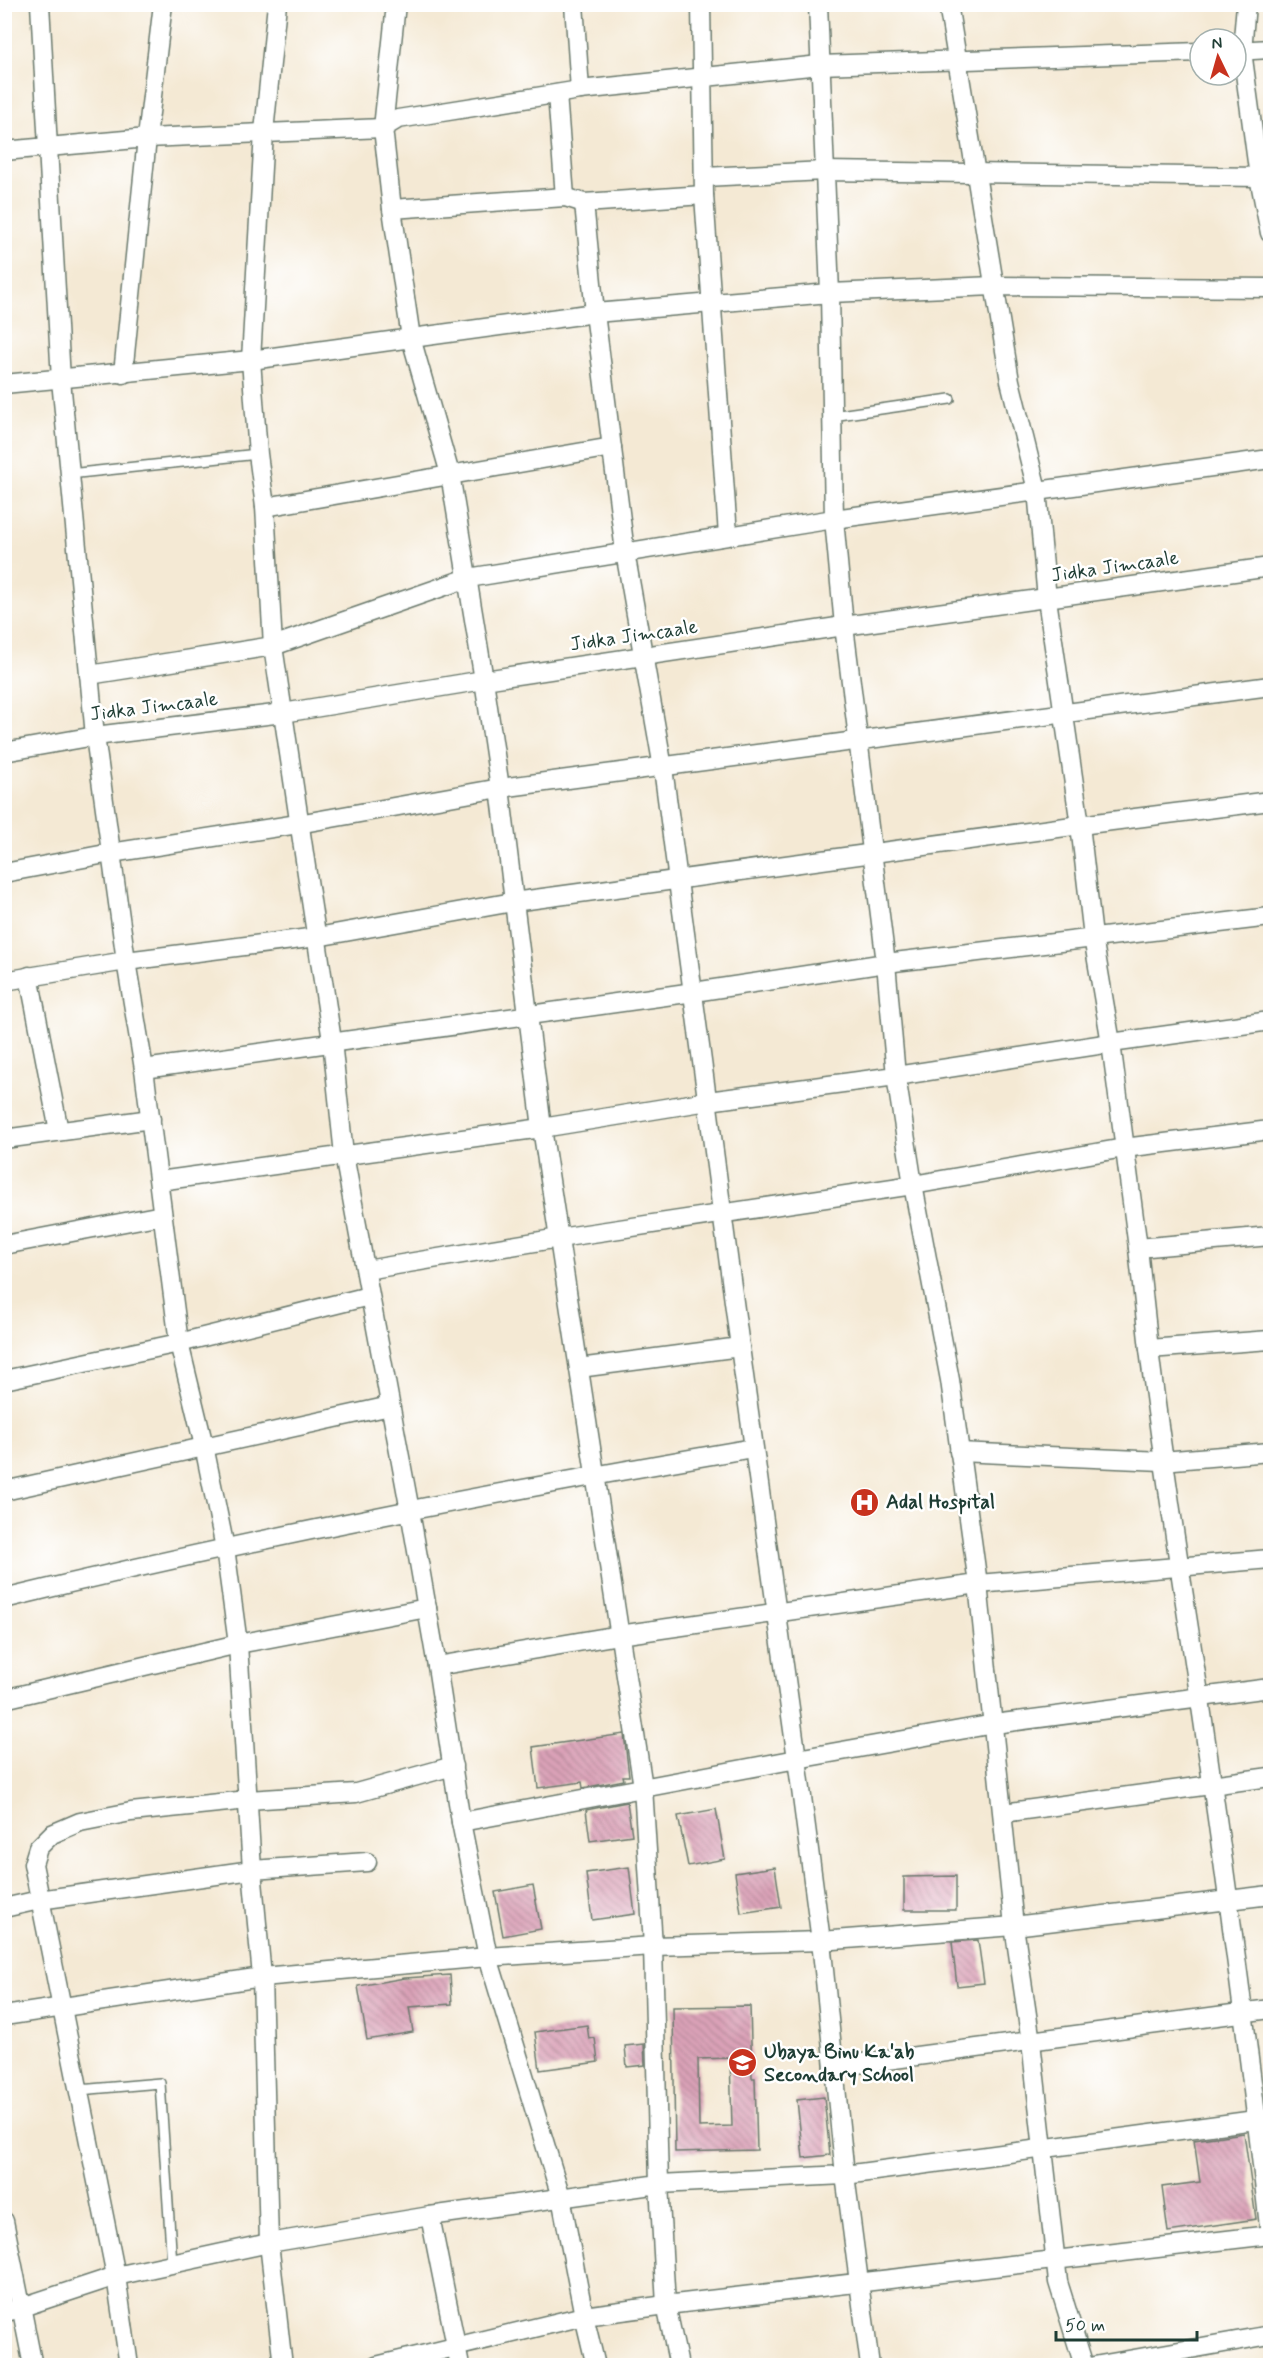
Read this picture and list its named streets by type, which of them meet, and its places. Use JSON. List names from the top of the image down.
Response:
{
  "streets": {
    "street": ["Jidka Jimcaale"]
  },
  "places": {
    "hospital": ["Adal Hospital"],
    "school or university": ["Ubaya Binu Ka'ab Secondary School"]
  },
  "scale_bar": "50 m",
  "north": "top"
}
